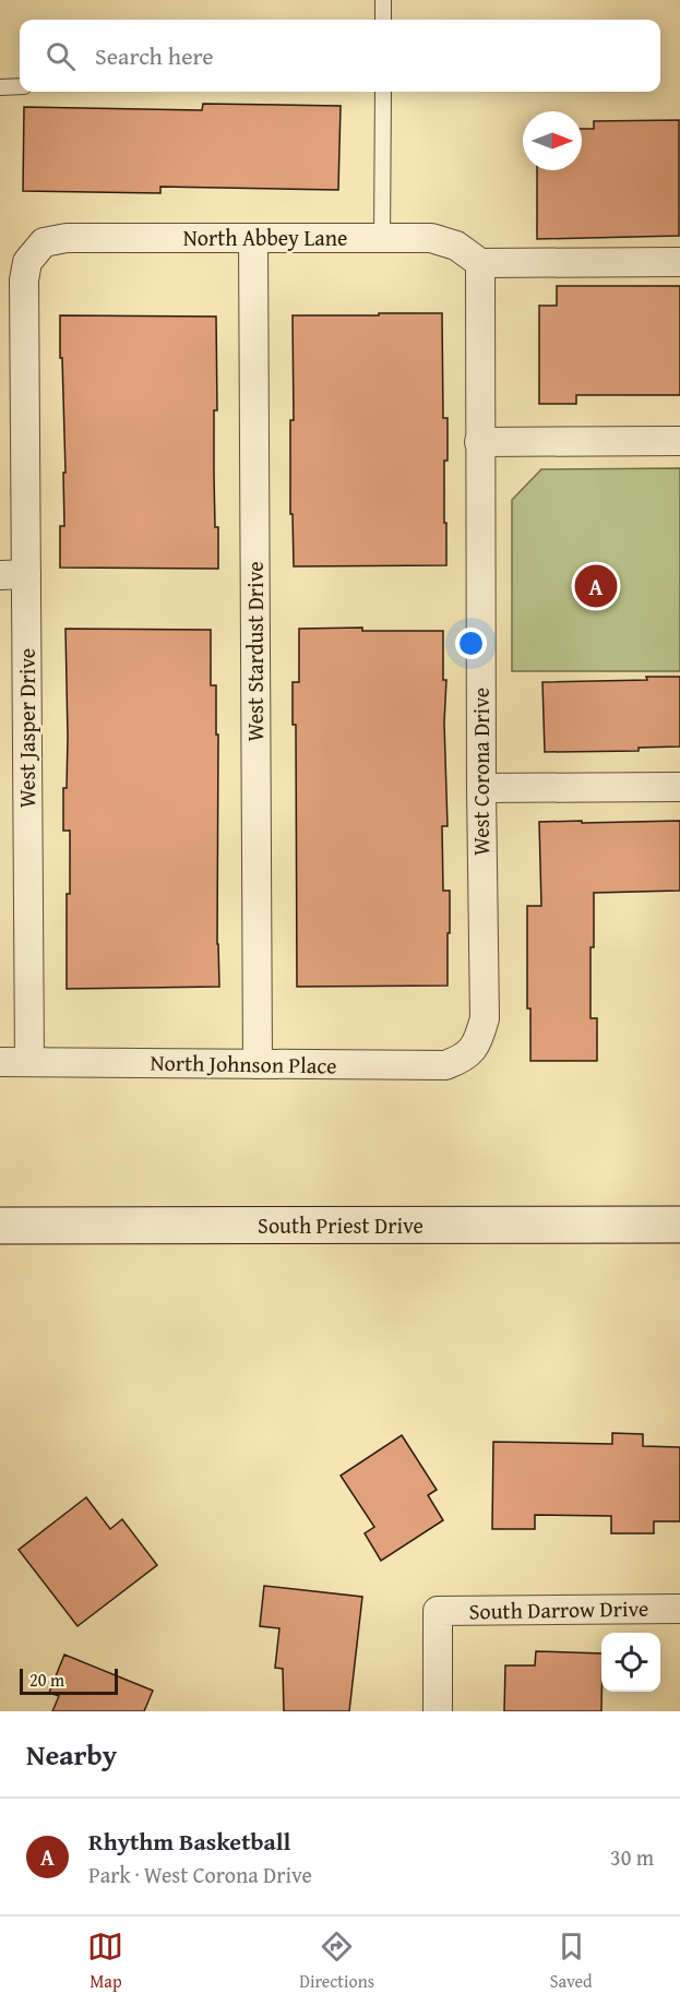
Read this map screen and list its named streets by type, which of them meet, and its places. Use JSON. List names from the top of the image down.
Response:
{
  "streets": {
    "main road": ["South Priest Drive"],
    "street": [
      "North Abbey Lane",
      "West Stardust Drive",
      "West Jasper Drive",
      "West Corona Drive",
      "North Johnson Place",
      "South Darrow Drive"
    ]
  },
  "crossings": [
    ["North Abbey Lane", "West Stardust Drive"],
    ["North Abbey Lane", "West Jasper Drive"],
    ["North Abbey Lane", "West Corona Drive"],
    ["West Stardust Drive", "North Johnson Place"],
    ["West Jasper Drive", "North Johnson Place"],
    ["West Corona Drive", "North Johnson Place"]
  ],
  "scale_bar": "20 m",
  "north": "right",
  "page": {
    "search": "Search here",
    "pins": "A",
    "scale": "20 m",
    "heading": "Nearby",
    "list": [
      {
        "mark": "A",
        "name": "Rhythm Basketball",
        "note": "Park · West Corona Drive",
        "value": "30 m"
      }
    ],
    "nav": ["Map", "Directions", "Saved"]
  }
}
